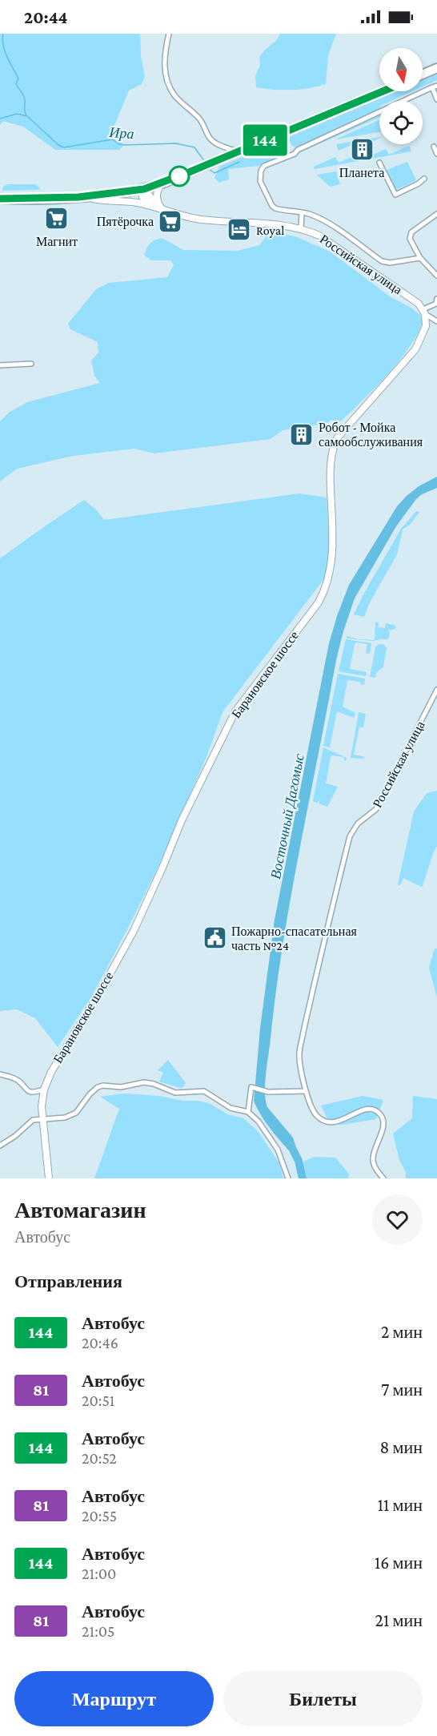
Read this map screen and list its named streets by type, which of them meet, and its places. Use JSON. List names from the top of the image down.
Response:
{
  "streets": {
    "main road": ["Российская улица", "Барановское шоссе"]
  },
  "crossings": [
    ["Российская улица", "Барановское шоссе"]
  ],
  "water": ["Ира", "Восточный Дагомыс"],
  "places": {
    "building": ["Планета", "Робот - Мойка самообслуживания"],
    "supermarket": ["Магнит", "Пятёрочка"],
    "hotel": ["Royal"],
    "public building": ["Пожарно-спасательная часть №24"]
  },
  "lines": ["bus line 144"],
  "north": "bottom",
  "page": {
    "status": "20:44",
    "on_map": "144",
    "heading": [
      ["Автомагазин", "Автобус"],
      "Отправления"
    ],
    "list": [
      {
        "mark": "144",
        "name": "Автобус",
        "note": "20:46",
        "value": "2 мин"
      },
      {
        "mark": "81",
        "name": "Автобус",
        "note": "20:51",
        "value": "7 мин"
      },
      {
        "mark": "144",
        "name": "Автобус",
        "note": "20:52",
        "value": "8 мин"
      },
      {
        "mark": "81",
        "name": "Автобус",
        "note": "20:55",
        "value": "11 мин"
      },
      {
        "mark": "144",
        "name": "Автобус",
        "note": "21:00",
        "value": "16 мин"
      },
      {
        "mark": "81",
        "name": "Автобус",
        "note": "21:05",
        "value": "21 мин"
      }
    ],
    "buttons": ["Маршрут", "Билеты"]
  }
}
